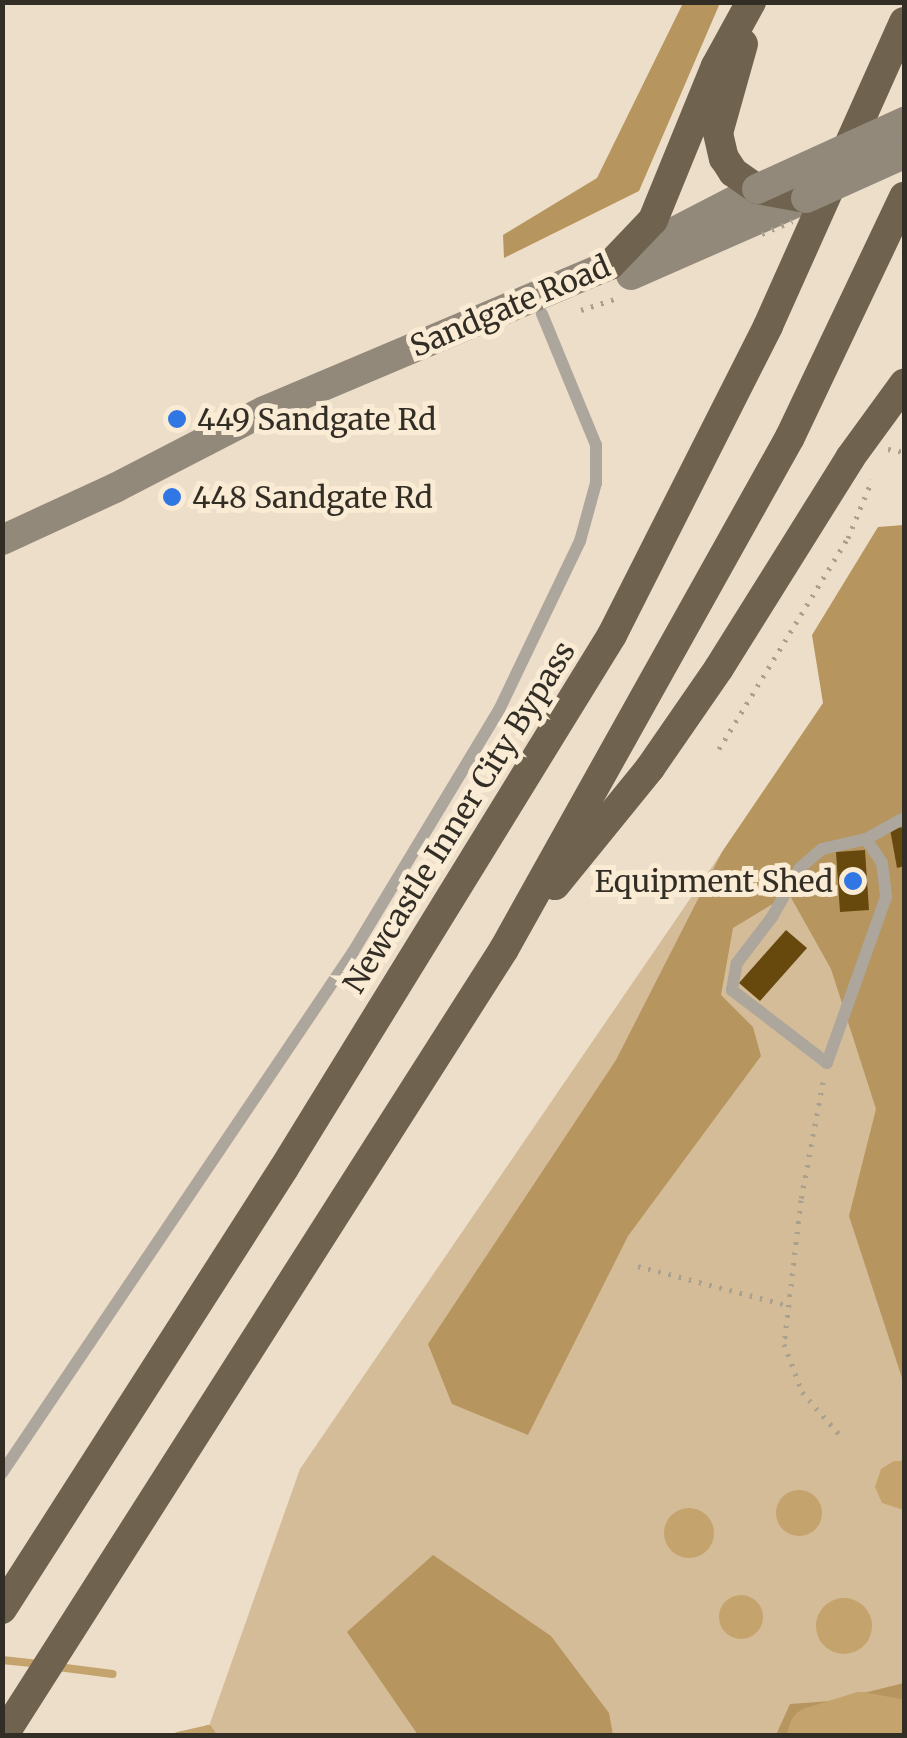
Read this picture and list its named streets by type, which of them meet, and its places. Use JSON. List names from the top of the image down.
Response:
{
  "streets": {
    "highway": ["Newcastle Inner City Bypass"],
    "main road": ["Sandgate Road"]
  },
  "places": ["449 Sandgate Rd", "448 Sandgate Rd", "Equipment Shed"]
}
